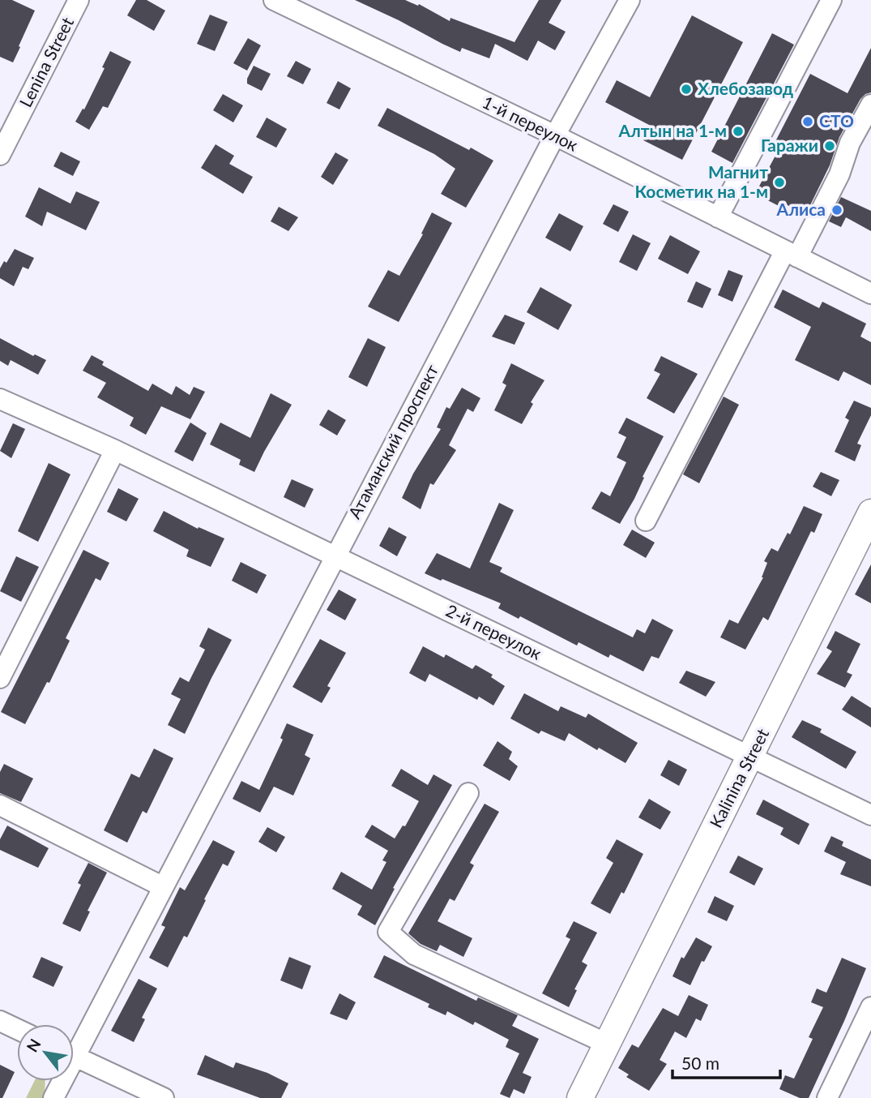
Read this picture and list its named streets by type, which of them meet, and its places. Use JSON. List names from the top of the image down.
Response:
{
  "streets": {
    "main road": ["Kalinina Street"],
    "street": [
      "Lenina Street",
      "1-й переулок",
      "Атаманский проспект",
      "2-й переулок"
    ]
  },
  "crossings": [
    ["1-й переулок", "Атаманский проспект"],
    ["Атаманский проспект", "2-й переулок"],
    ["2-й переулок", "Kalinina Street"]
  ],
  "places": [
    "Хлебозавод",
    "СТО",
    "Алтын на 1-м",
    "Гаражи",
    "Магнит Косметик на 1-м",
    "Алиса"
  ],
  "scale_bar": "50 m",
  "north": "top left"
}
